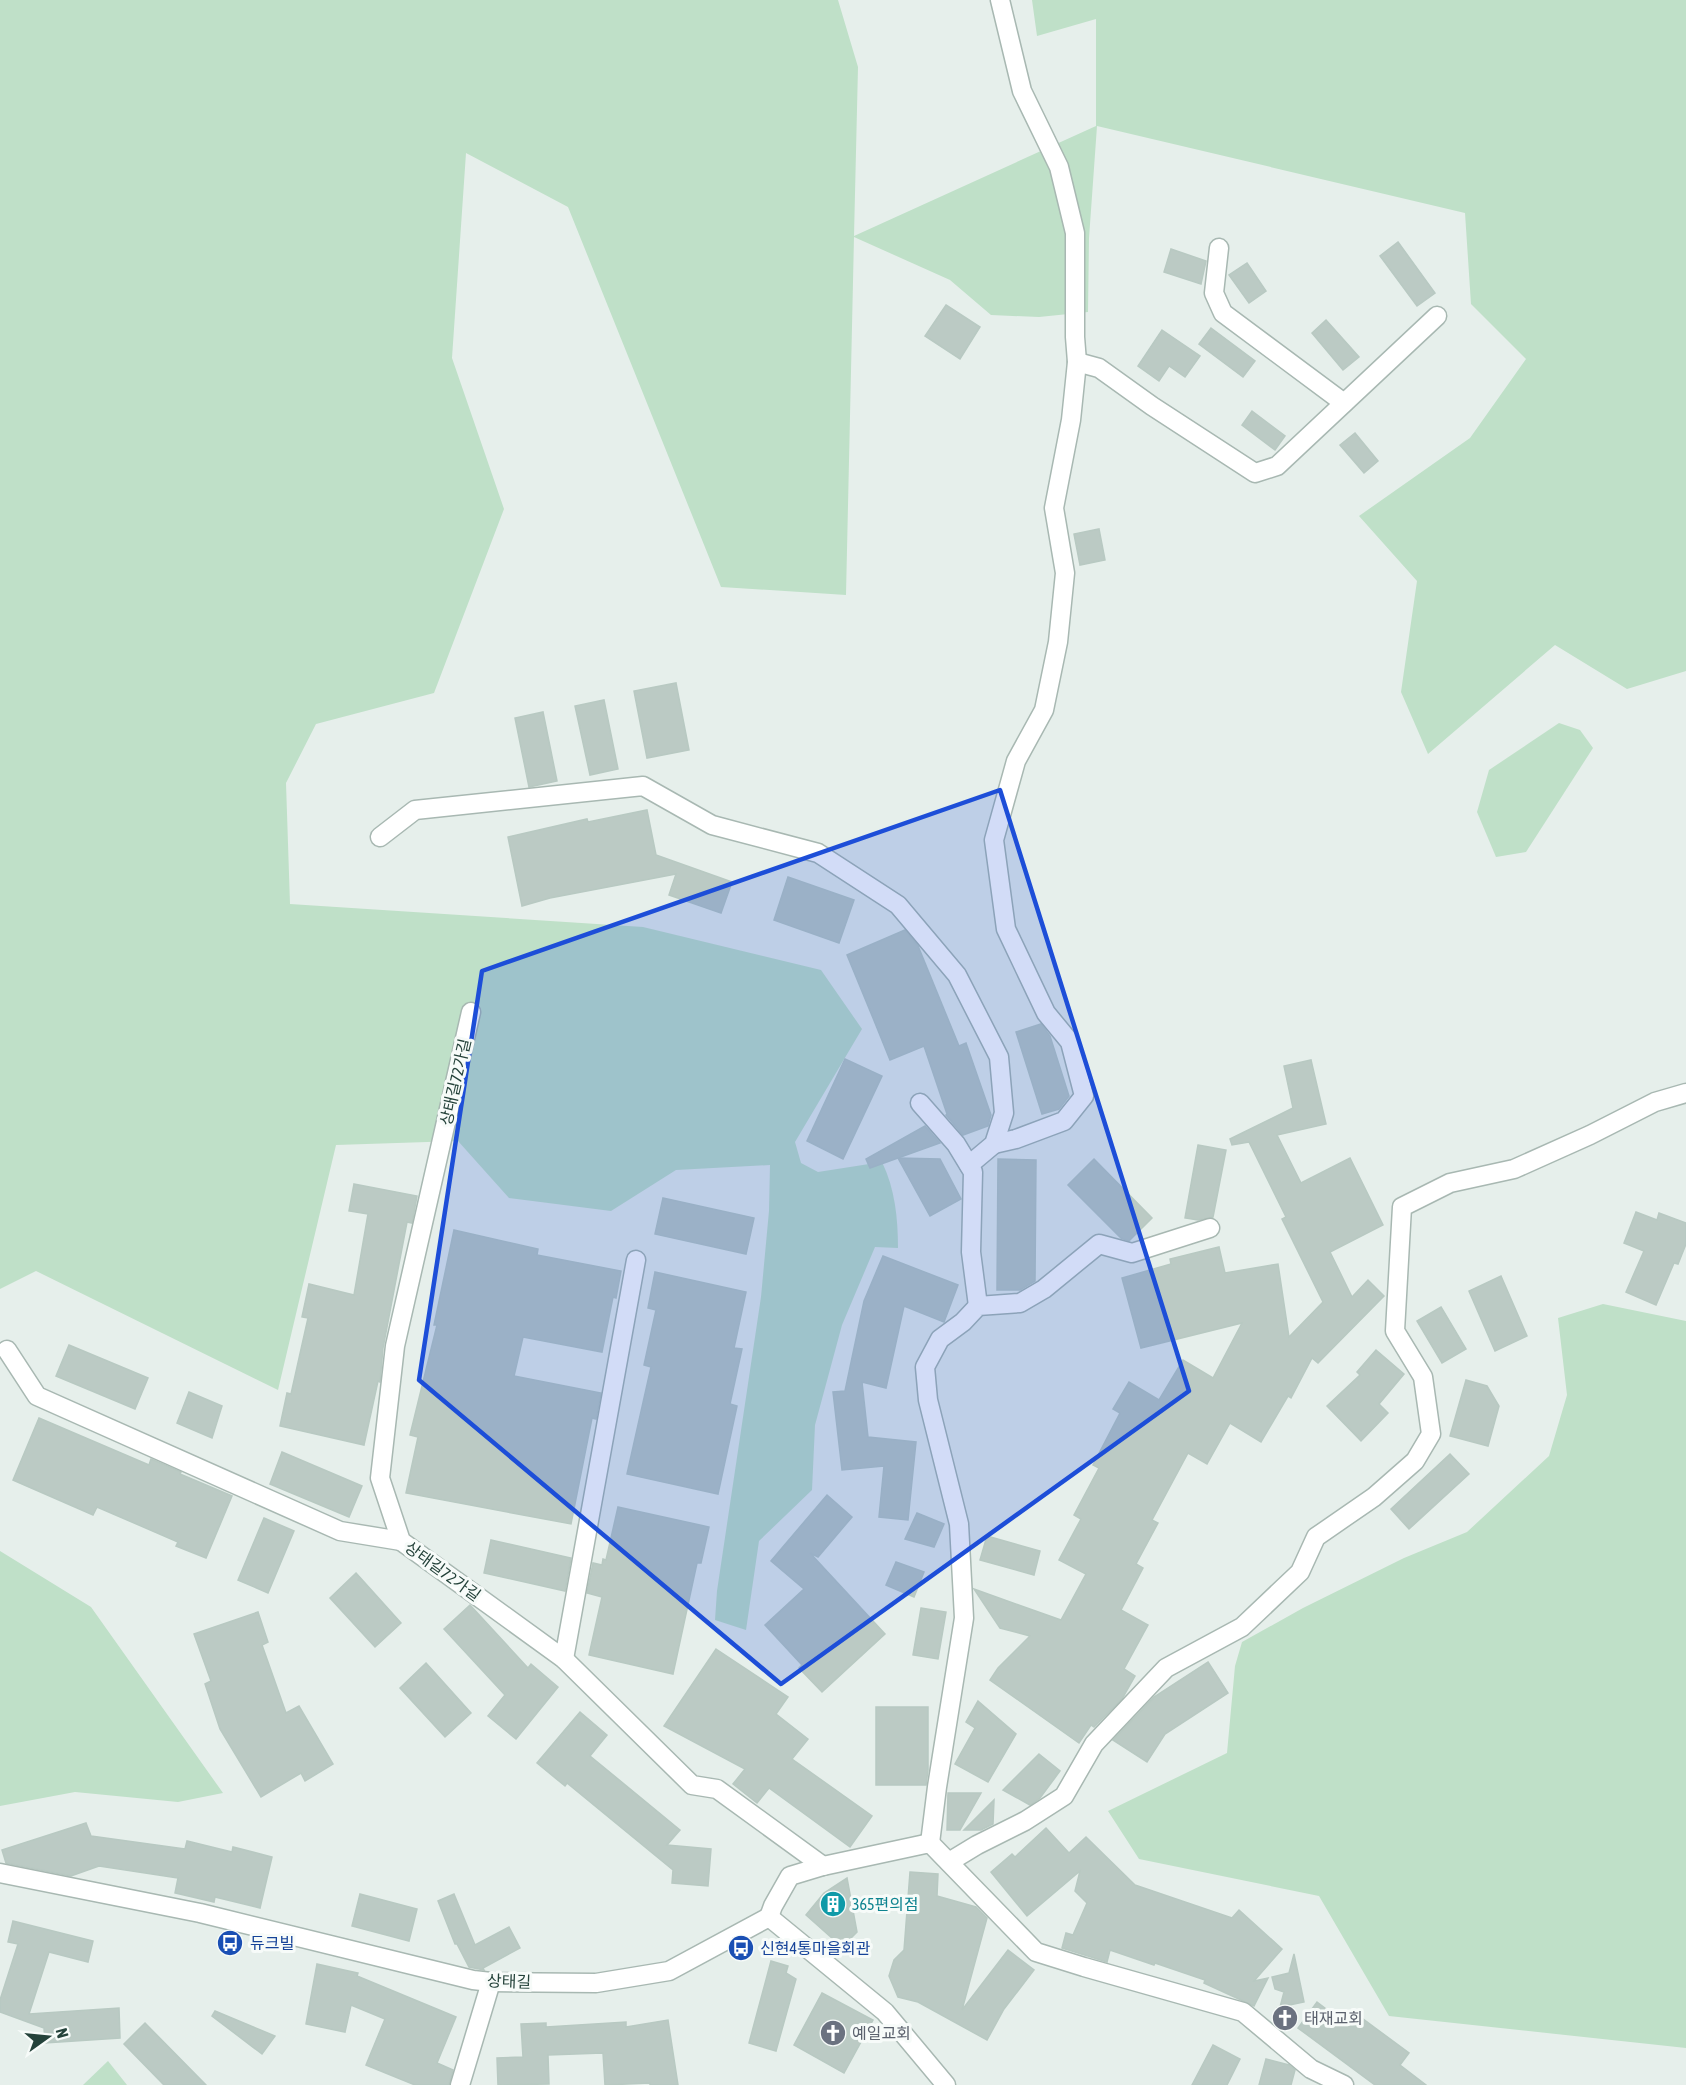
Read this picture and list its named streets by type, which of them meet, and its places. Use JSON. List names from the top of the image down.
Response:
{
  "streets": {
    "street": ["상태길72가길", "상태길"]
  },
  "places": {
    "building": ["365편의점"],
    "bus stop": ["듀크빌", "신현4통마을회관"],
    "church": ["태재교회", "예일교회"]
  },
  "north": "right"
}
